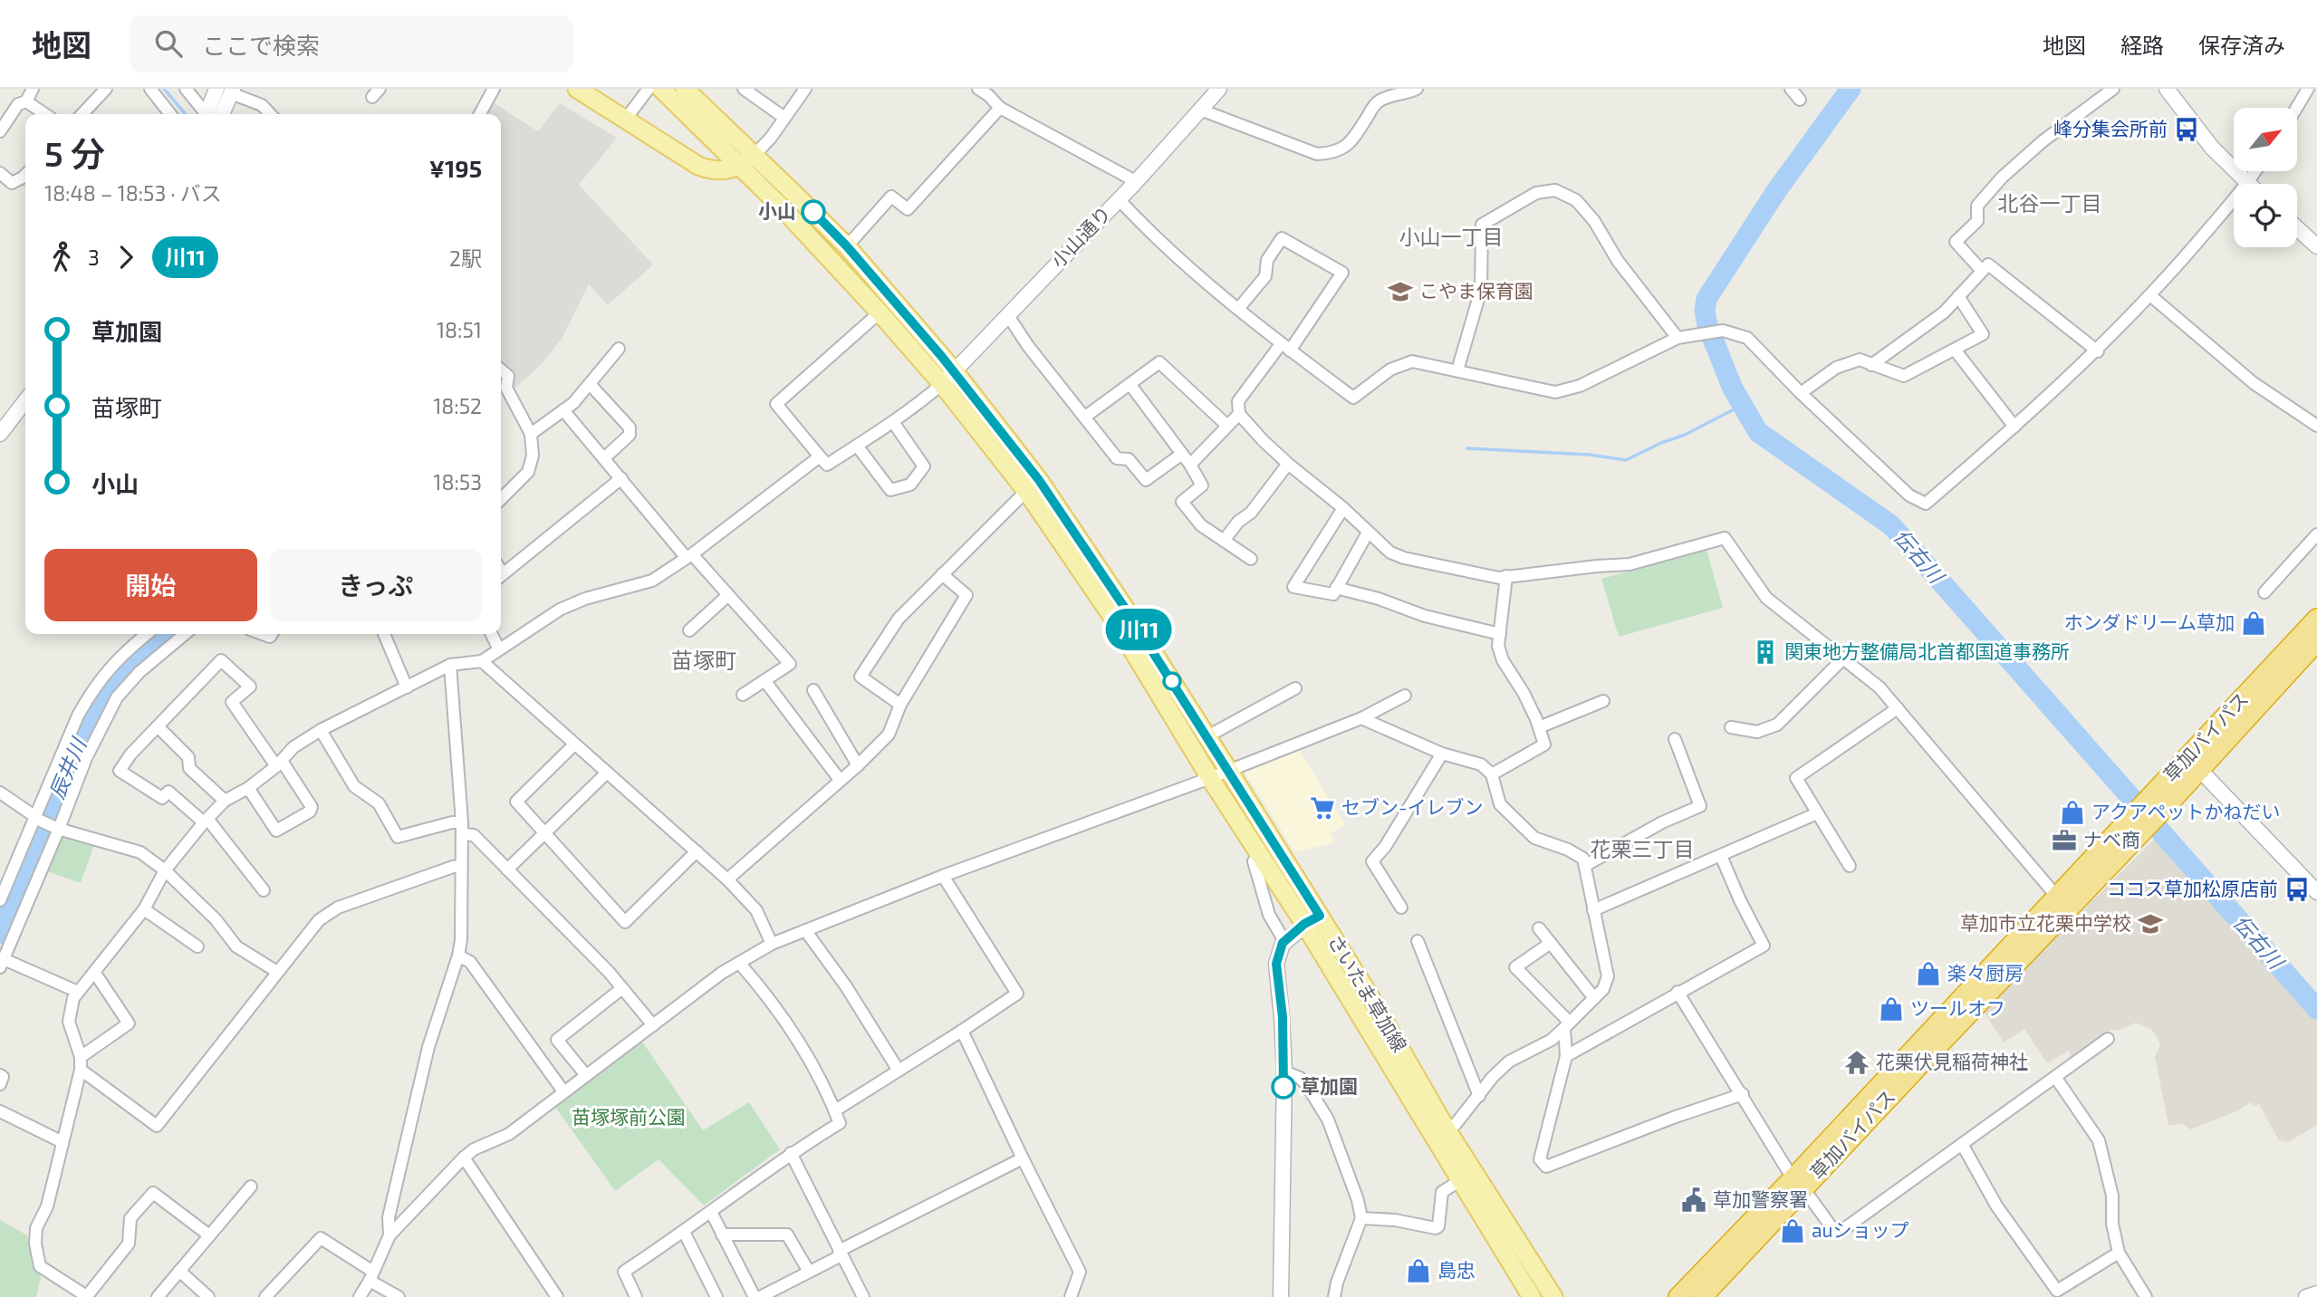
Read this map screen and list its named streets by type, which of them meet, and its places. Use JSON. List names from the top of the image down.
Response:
{
  "streets": {
    "highway": ["草加バイパス"],
    "main road": ["さいたま草加線"],
    "street": ["小山通り"]
  },
  "crossings": [
    ["小山通り", "さいたま草加線"]
  ],
  "districts": [
    "北谷一丁目",
    "小山一丁目",
    "苗塚町",
    "花栗三丁目"
  ],
  "water": ["伝右川", "辰井川"],
  "parks": ["苗塚塚前公園"],
  "places": {
    "bus stop": ["峰分集会所前", "ココス草加松原店前"],
    "other": ["小山", "草加園"],
    "school or university": ["こやま保育園", "草加市立花栗中学校"],
    "shop": [
      "ホンダドリーム草加",
      "アクアペットかねだい",
      "楽々厨房",
      "ツールオフ",
      "auショップ",
      "島忠"
    ],
    "building": ["関東地方整備局北首都国道事務所"],
    "supermarket": ["セブン-イレブン"],
    "office": ["ナベ商"],
    "temple": ["花栗伏見稲荷神社"],
    "public building": ["草加警察署"]
  },
  "lines": ["bus line 川11"],
  "north": "top right",
  "page": {
    "header": "地図",
    "search": "ここで検索",
    "nav": ["地図", "経路", "保存済み"],
    "on_map": "川11",
    "heading": ["5 分", "18:48 – 18:53 · バス", "¥195"],
    "legs": ["3", "川11", "2駅"],
    "list": [
      {
        "name": "草加園",
        "value": "18:51"
      },
      {
        "name": "苗塚町",
        "value": "18:52"
      },
      {
        "name": "小山",
        "value": "18:53"
      }
    ],
    "buttons": ["開始", "きっぷ"]
  }
}
